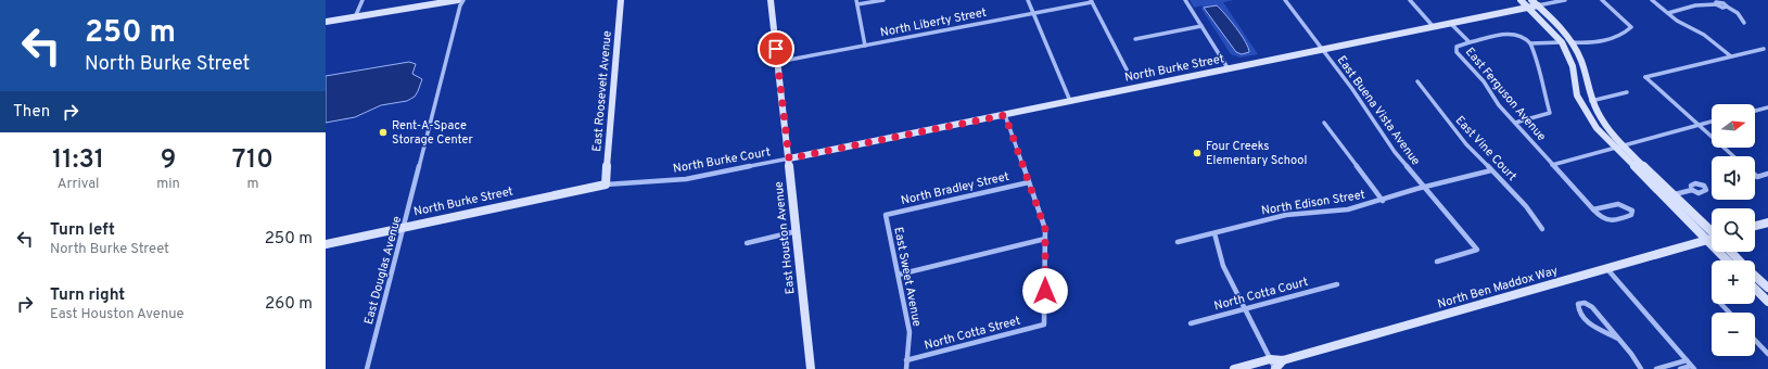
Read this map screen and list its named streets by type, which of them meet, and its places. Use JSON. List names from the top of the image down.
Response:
{
  "streets": {
    "main road": [
      "North Burke Street",
      "East Roosevelt Avenue",
      "East Houston Avenue",
      "North Ben Maddox Way"
    ],
    "street": [
      "North Liberty Street",
      "East Ferguson Avenue",
      "East Buena Vista Avenue",
      "East Vine Court",
      "North Burke Court",
      "North Bradley Street",
      "North Edison Street",
      "East Douglas Avenue",
      "East Sweet Avenue",
      "North Cotta Court",
      "North Cotta Street"
    ]
  },
  "crossings": [
    ["North Liberty Street", "East Houston Avenue"],
    ["North Burke Street", "East Roosevelt Avenue"],
    ["North Burke Street", "East Ferguson Avenue"],
    ["North Burke Street", "East Buena Vista Avenue"],
    ["North Burke Street", "North Burke Court"],
    ["North Burke Street", "East Houston Avenue"],
    ["North Burke Street", "East Douglas Avenue"],
    ["East Roosevelt Avenue", "North Burke Court"],
    ["East Buena Vista Avenue", "North Edison Street"],
    ["East Vine Court", "North Edison Street"],
    ["North Burke Court", "East Houston Avenue"],
    ["North Bradley Street", "East Sweet Avenue"],
    ["East Sweet Avenue", "North Cotta Street"]
  ],
  "places": ["Rent-A-Space Storage Center", "Four Creeks Elementary School"],
  "north": "right",
  "page": {
    "turn": ["250 m", "North Burke Street"],
    "then": "Then",
    "map_buttons": ["+", "−"],
    "eta": [
      "11:31",
      "Arrival",
      "9",
      "min",
      "710",
      "m"
    ],
    "list": [
      {
        "name": "Turn left",
        "note": "North Burke Street",
        "value": "250 m"
      },
      {
        "name": "Turn right",
        "note": "East Houston Avenue",
        "value": "260 m"
      }
    ]
  }
}
